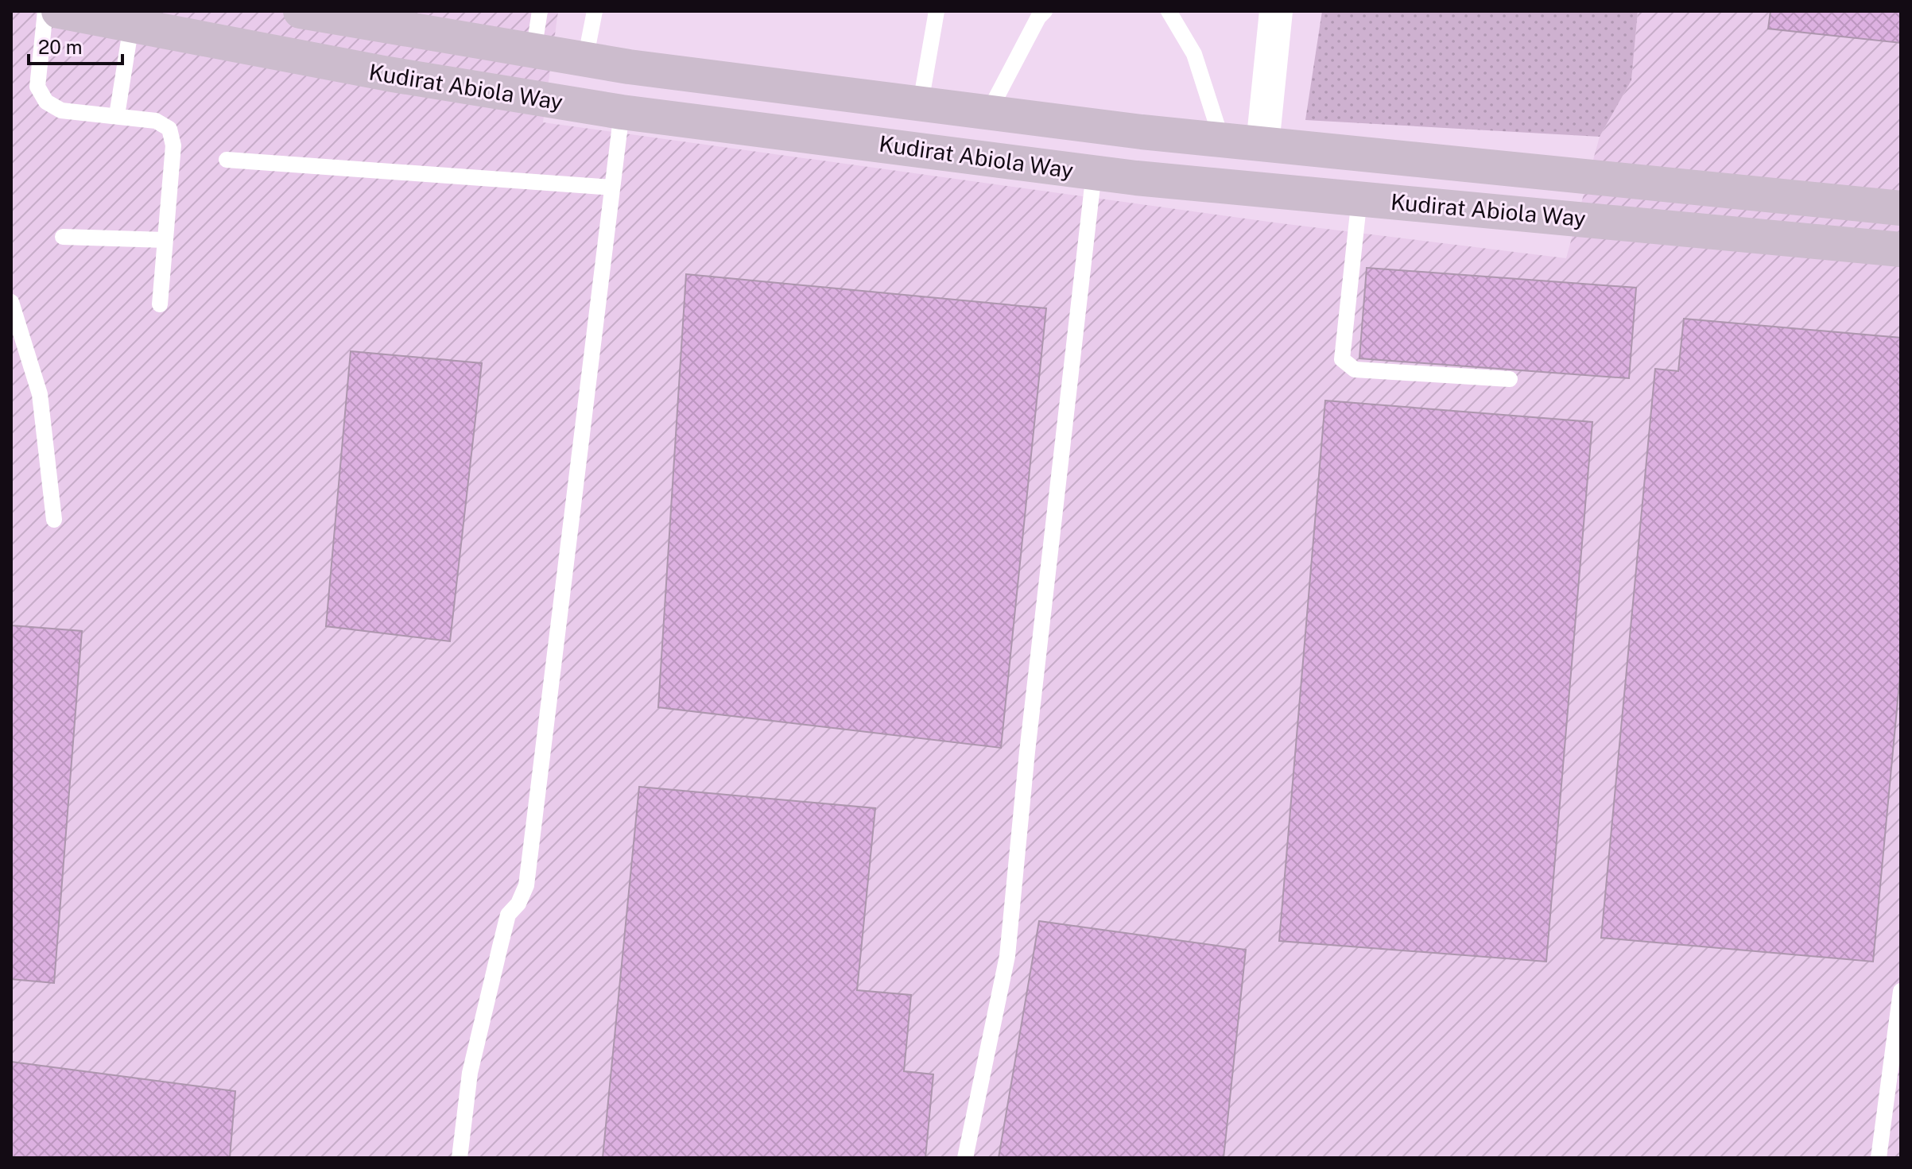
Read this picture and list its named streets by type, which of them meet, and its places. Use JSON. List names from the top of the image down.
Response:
{
  "streets": {
    "main road": ["Kudirat Abiola Way"]
  },
  "scale_bar": "20 m"
}
